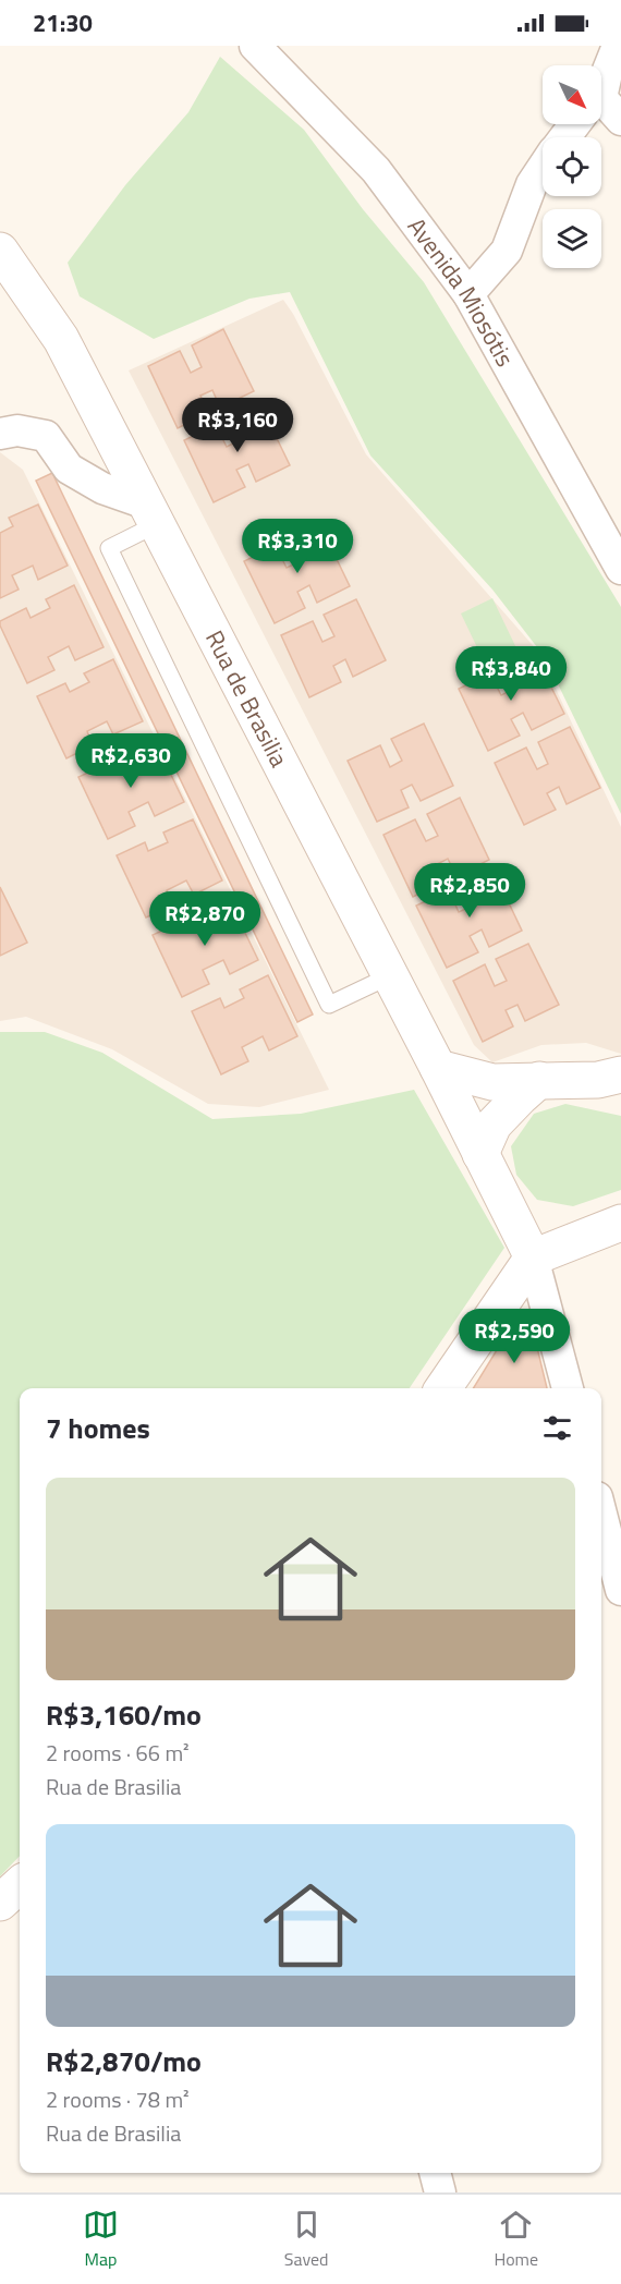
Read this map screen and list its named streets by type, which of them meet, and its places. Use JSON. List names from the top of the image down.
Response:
{
  "streets": {
    "street": ["Avenida Miosótis", "Rua de Brasilia"]
  },
  "north": "bottom right",
  "page": {
    "status": "21:30",
    "price": [
      "R$3,160",
      "R$3,310",
      "R$3,840",
      "R$2,630",
      "R$2,850",
      "R$2,870",
      "R$2,590"
    ],
    "heading": "7 homes",
    "list": [
      {
        "name": "R$3,160/mo",
        "note": "2 rooms · 66 m² · Rua de Brasilia"
      },
      {
        "name": "R$2,870/mo",
        "note": "2 rooms · 78 m² · Rua de Brasilia"
      }
    ],
    "tabs": ["Map", "Saved", "Home"]
  }
}
